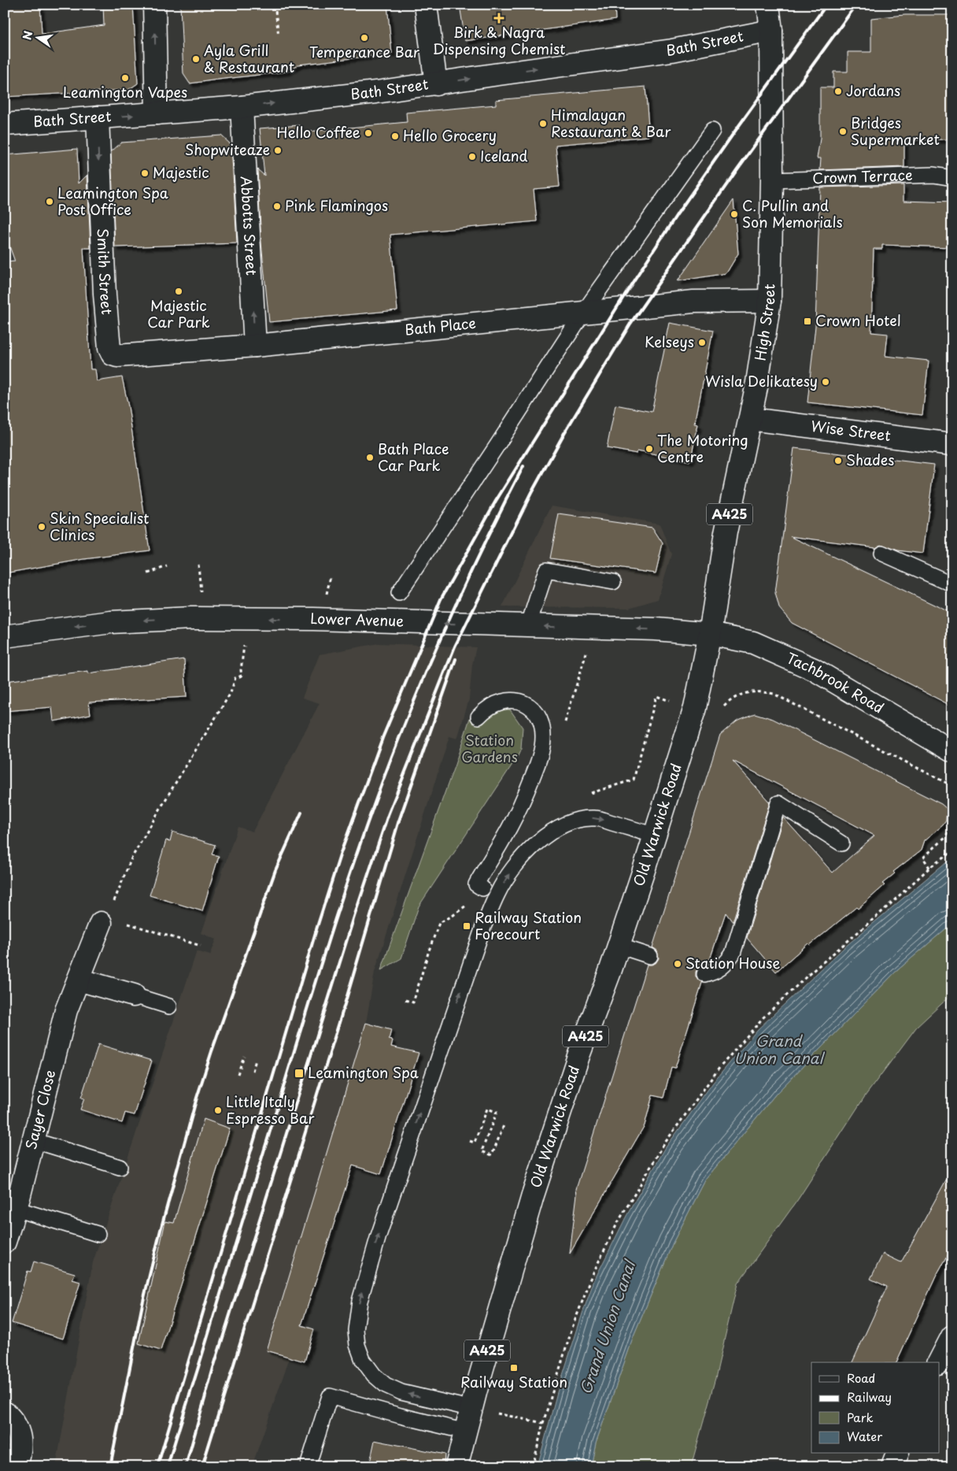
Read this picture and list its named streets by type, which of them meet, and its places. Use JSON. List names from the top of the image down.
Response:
{
  "streets": {
    "main road": [
      "Bath Street",
      "Abbotts Street",
      "Smith Street",
      "High Street",
      "Bath Place",
      "Wise Street",
      "A425",
      "Lower Avenue",
      "Tachbrook Road",
      "Old Warwick Road",
      "Sayer Close"
    ],
    "lane": ["Crown Terrace"]
  },
  "crossings": [
    ["Bath Street", "Abbotts Street"],
    ["Bath Street", "Smith Street"],
    ["Bath Street", "High Street"],
    ["Bath Street", "A425"],
    ["Crown Terrace", "High Street"],
    ["Abbotts Street", "Bath Place"],
    ["Smith Street", "Bath Place"],
    ["High Street", "Bath Place"],
    ["High Street", "Wise Street"],
    ["High Street", "A425"],
    ["High Street", "Lower Avenue"],
    ["High Street", "Tachbrook Road"],
    ["High Street", "Old Warwick Road"],
    ["Lower Avenue", "Tachbrook Road"],
    ["Lower Avenue", "Old Warwick Road"],
    ["Tachbrook Road", "Old Warwick Road"]
  ],
  "one_way": [
    "Bath Street",
    "Abbotts Street",
    "Smith Street",
    "Lower Avenue"
  ],
  "water": ["Grand Union Canal"],
  "parks": ["Station Gardens"],
  "places": {
    "health": ["Birk & Nagra Dispensing Chemist"],
    "other": [
      "Temperance Bar",
      "Ayla Grill & Restaurant",
      "Leamington Vapes",
      "Jordans",
      "Himalayan Restaurant & Bar",
      "Bridges Supermarket",
      "Hello Coffee",
      "Hello Grocery",
      "Shopwiteaze",
      "Iceland",
      "Majestic",
      "Leamington Spa Post Office",
      "Pink Flamingos",
      "C. Pullin and Son Memorials",
      "Majestic Car Park",
      "Kelseys",
      "Wisla Delikatesy",
      "The Motoring Centre",
      "Bath Place Car Park",
      "Shades",
      "Skin Specialist Clinics",
      "Station House",
      "Little Italy Espresso Bar"
    ],
    "transit": [
      "Crown Hotel",
      "Railway Station Forecourt",
      "Leamington Spa",
      "Railway Station"
    ]
  },
  "legend": [
    "Road",
    "Railway",
    "Park",
    "Water"
  ],
  "north": "left"
}
